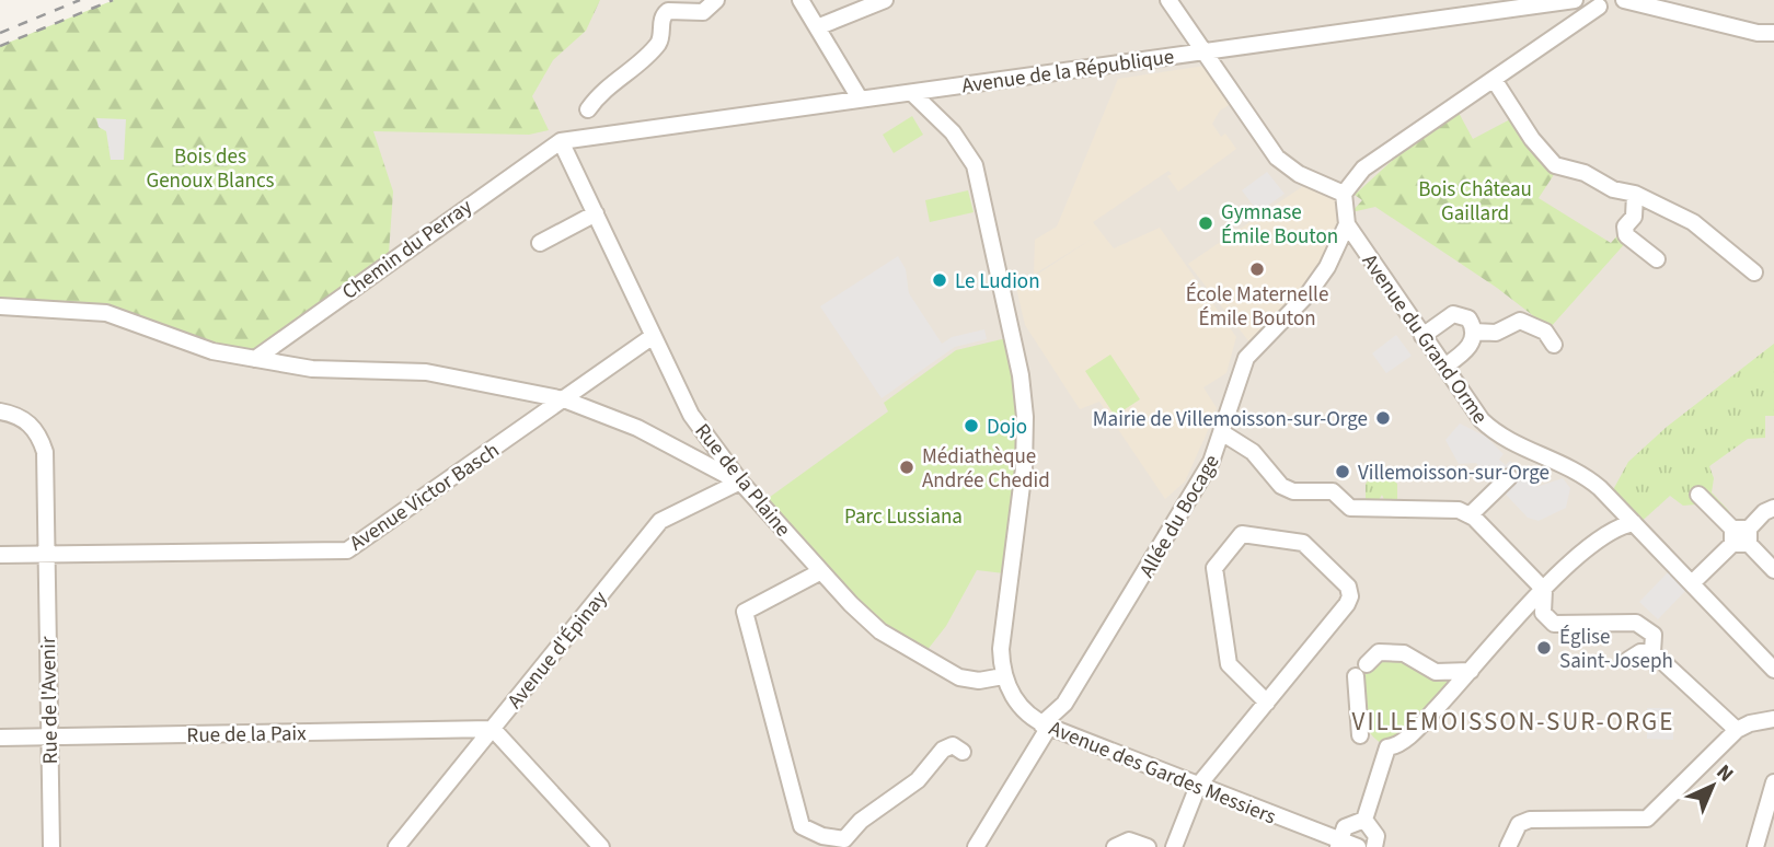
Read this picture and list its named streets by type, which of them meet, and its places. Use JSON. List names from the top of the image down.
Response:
{
  "streets": {
    "street": [
      "Avenue de la République",
      "Chemin du Perray",
      "Avenue du Grand Orme",
      "Rue de la Plaine",
      "Avenue Victor Basch",
      "Allée du Bocage",
      "Avenue d'Épinay",
      "Rue de l'Avenir",
      "Rue de la Paix",
      "Avenue des Gardes Messiers"
    ]
  },
  "crossings": [
    ["Avenue de la République", "Chemin du Perray"],
    ["Avenue de la République", "Rue de la Plaine"],
    ["Chemin du Perray", "Rue de la Plaine"],
    ["Avenue du Grand Orme", "Allée du Bocage"],
    ["Rue de la Plaine", "Avenue Victor Basch"],
    ["Rue de la Plaine", "Avenue d'Épinay"],
    ["Rue de la Plaine", "Avenue des Gardes Messiers"],
    ["Avenue Victor Basch", "Rue de l'Avenir"],
    ["Allée du Bocage", "Avenue des Gardes Messiers"],
    ["Avenue d'Épinay", "Rue de la Paix"],
    ["Rue de l'Avenir", "Rue de la Paix"]
  ],
  "districts": ["VILLEMOISSON-SUR-ORGE"],
  "parks": ["Bois des Genoux Blancs", "Bois Château Gaillard", "Parc Lussiana"],
  "places": [
    "Gymnase Émile Bouton",
    "École Maternelle Émile Bouton",
    "Le Ludion",
    "Mairie de Villemoisson-sur-Orge",
    "Dojo",
    "Médiathèque Andrée Chedid",
    "Villemoisson-sur-Orge",
    "Église Saint-Joseph"
  ],
  "north": "top right"
}
